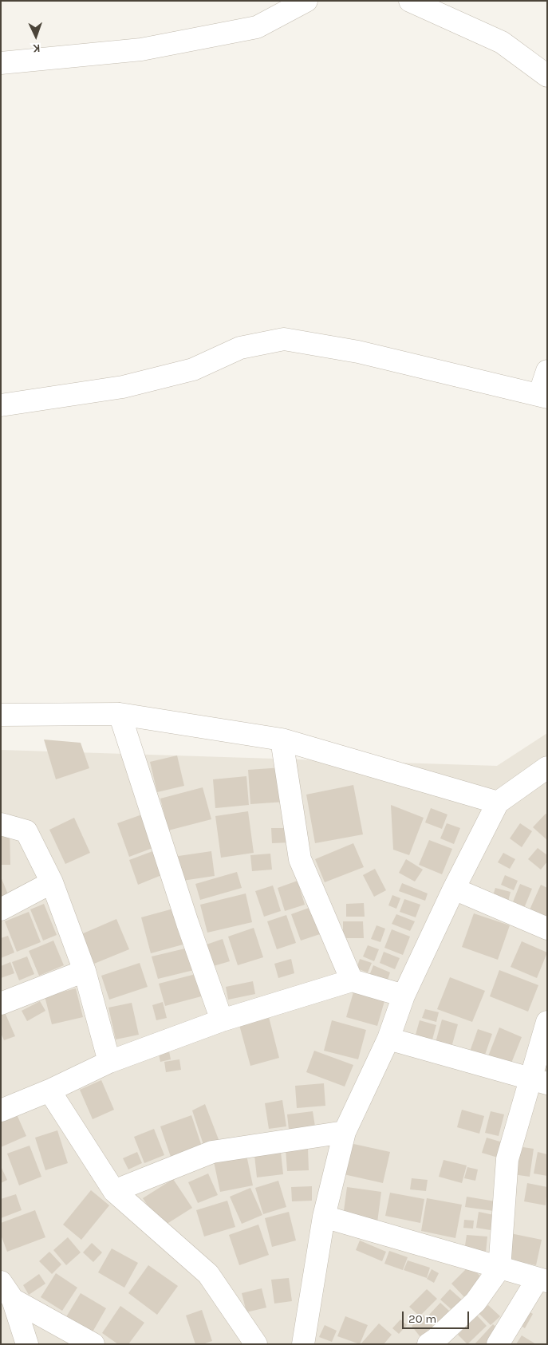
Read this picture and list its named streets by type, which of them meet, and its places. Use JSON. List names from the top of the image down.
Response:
{
  "scale_bar": "20 m",
  "north": "bottom"
}
